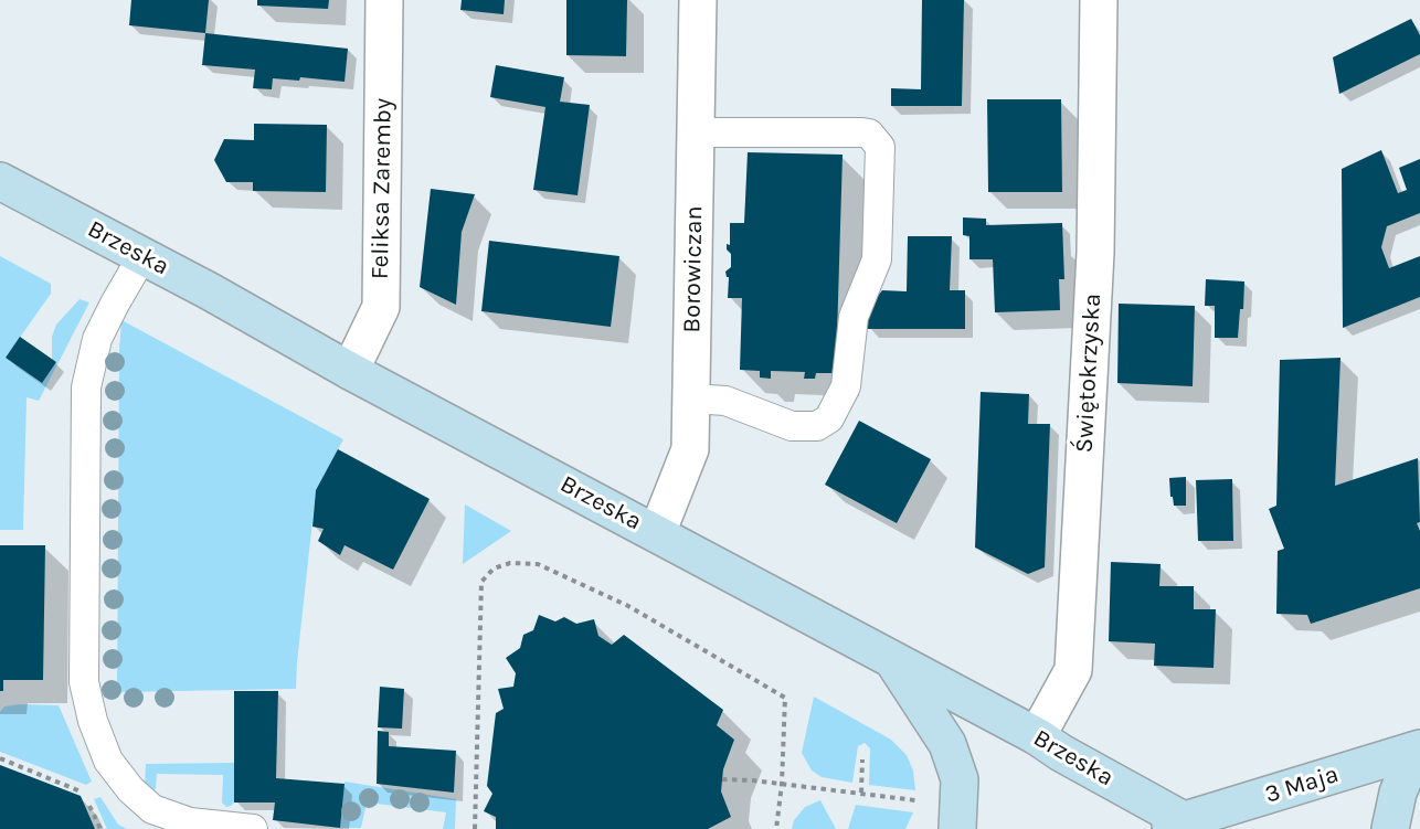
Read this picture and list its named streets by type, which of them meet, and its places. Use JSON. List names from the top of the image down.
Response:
{
  "streets": {
    "street": [
      "Feliksa Zaremby",
      "Brzeska",
      "Borowiczan",
      "Świętokrzyska",
      "3 Maja"
    ]
  },
  "crossings": [
    ["Feliksa Zaremby", "Brzeska"],
    ["Brzeska", "Borowiczan"],
    ["Brzeska", "Świętokrzyska"],
    ["Brzeska", "3 Maja"]
  ]
}
